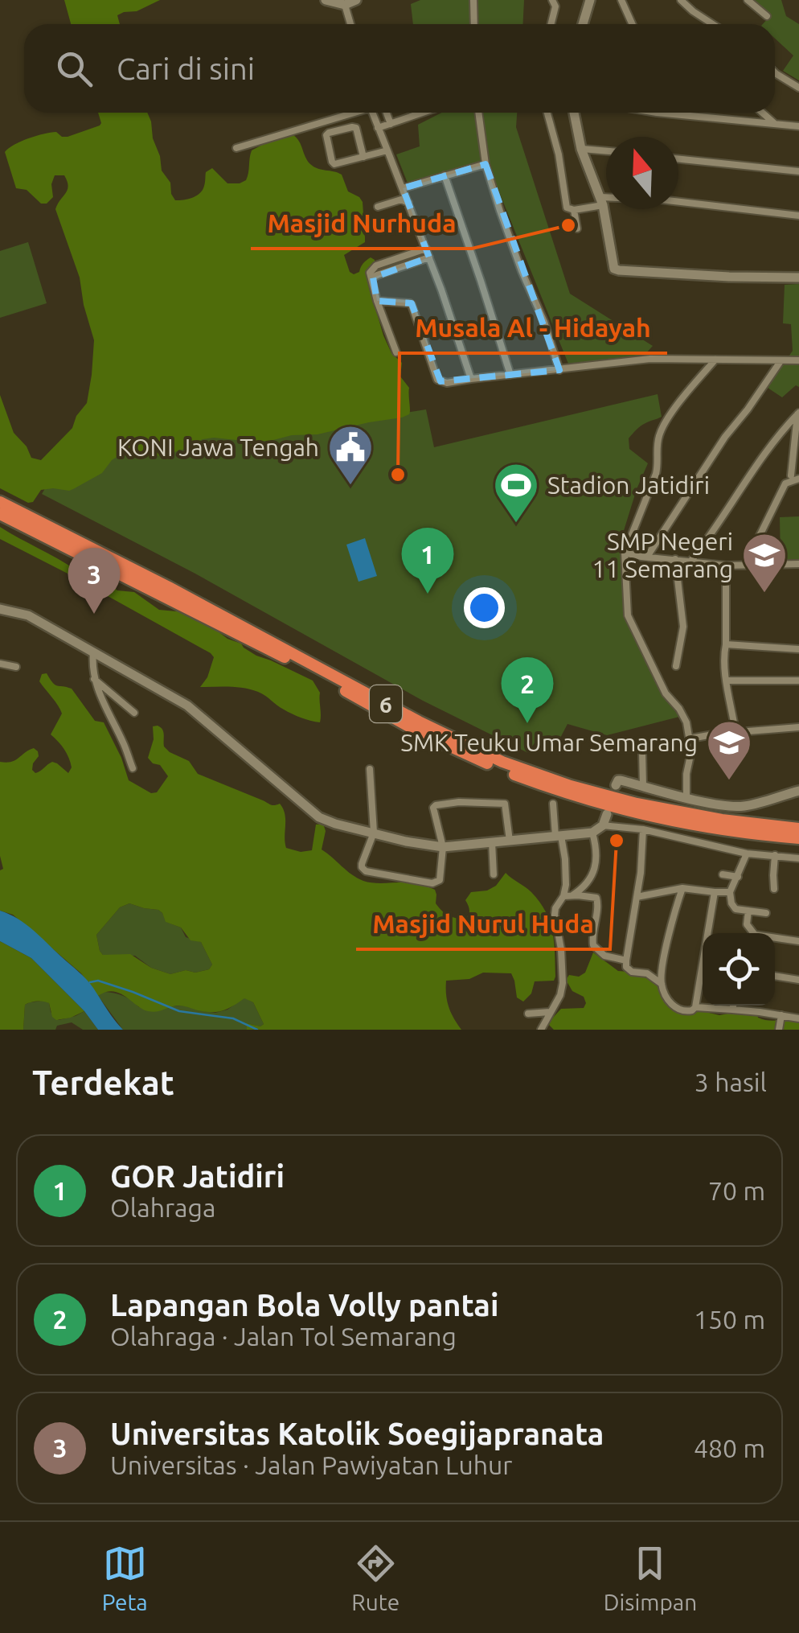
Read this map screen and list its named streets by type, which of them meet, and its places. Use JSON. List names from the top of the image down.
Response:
{
  "streets": {
    "highway": ["6"]
  },
  "places": {
    "other": ["Masjid Nurhuda", "Musala Al - Hidayah", "Masjid Nurul Huda"],
    "public building": ["KONI Jawa Tengah"],
    "sports": ["Stadion Jatidiri"],
    "school or university": ["SMP Negeri 11 Semarang", "SMK Teuku Umar Semarang"]
  },
  "north": "top",
  "page": {
    "search": "Cari di sini",
    "pins": ["1", "3", "2"],
    "heading": ["Terdekat", "3 hasil"],
    "list": [
      {
        "mark": "1",
        "name": "GOR Jatidiri",
        "note": "Olahraga",
        "value": "70 m"
      },
      {
        "mark": "2",
        "name": "Lapangan Bola Volly pantai",
        "note": "Olahraga · Jalan Tol Semarang",
        "value": "150 m"
      },
      {
        "mark": "3",
        "name": "Universitas Katolik Soegijapranata",
        "note": "Universitas · Jalan Pawiyatan Luhur",
        "value": "480 m"
      }
    ],
    "nav": ["Peta", "Rute", "Disimpan"]
  }
}
